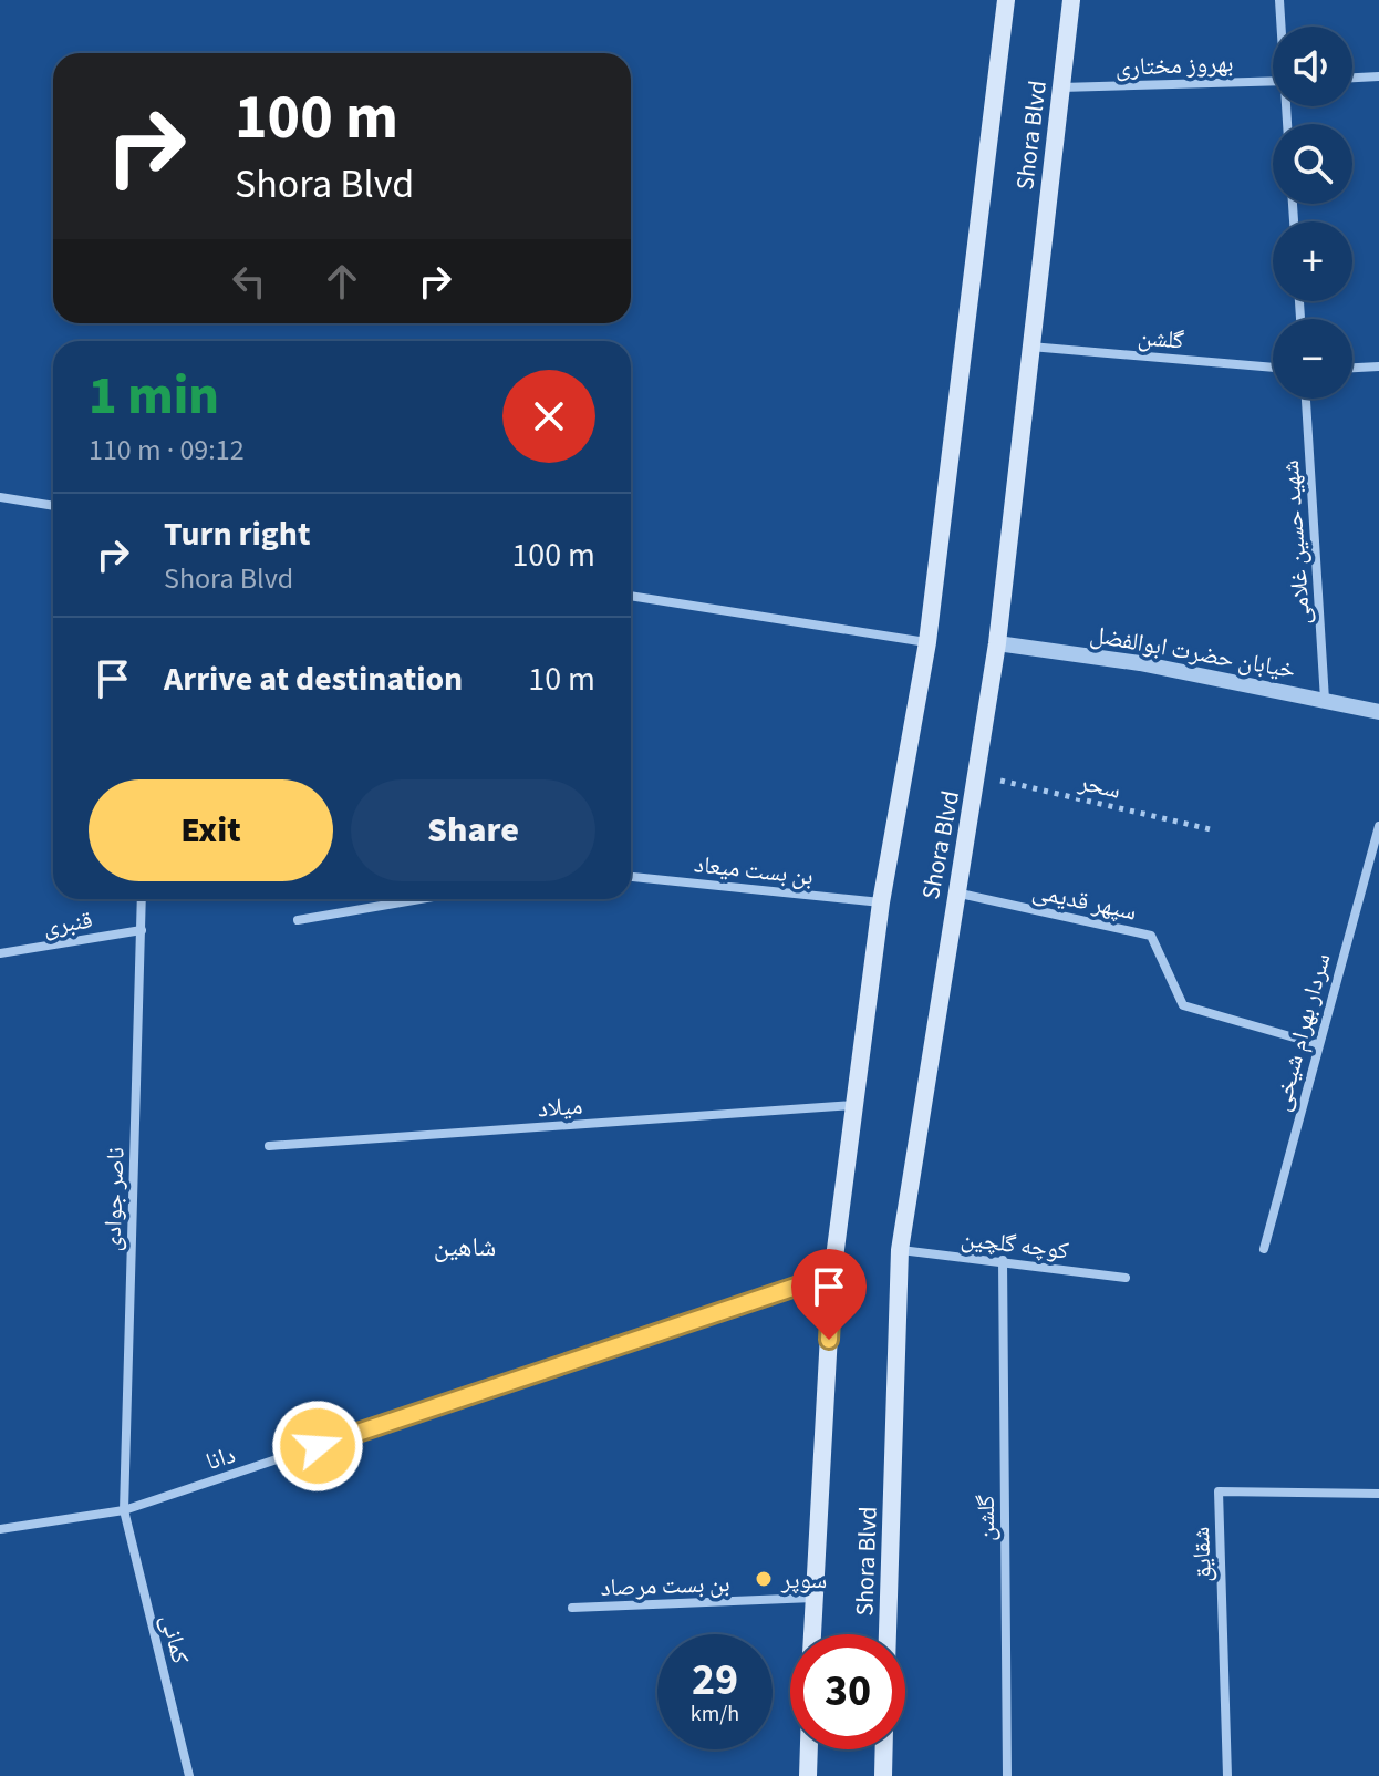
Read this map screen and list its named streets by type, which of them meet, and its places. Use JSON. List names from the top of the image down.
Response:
{
  "streets": {
    "main road": ["Shora Blvd"],
    "street": [
      "بهروز مختاری",
      "گلشن",
      "شهید حسین غلامی",
      "خیابان حضرت ابوالفضل",
      "بن بست میعاد",
      "سپهر قدیمی",
      "قنبری",
      "سردار بهرام شیخی",
      "میلاد",
      "ناصر جوادی",
      "کوچه گلچین",
      "دانا",
      "شقایق",
      "بن بست مرصاد",
      "کمانی"
    ],
    "path": ["سحر"]
  },
  "crossings": [
    ["بهروز مختاری", "Shora Blvd"],
    ["Shora Blvd", "گلشن"],
    ["Shora Blvd", "خیابان حضرت ابوالفضل"],
    ["Shora Blvd", "سحر"],
    ["Shora Blvd", "بن بست میعاد"],
    ["Shora Blvd", "سپهر قدیمی"],
    ["Shora Blvd", "میلاد"],
    ["Shora Blvd", "کوچه گلچین"],
    ["Shora Blvd", "دانا"],
    ["Shora Blvd", "بن بست مرصاد"],
    ["گلشن", "کوچه گلچین"],
    ["شهید حسین غلامی", "خیابان حضرت ابوالفضل"],
    ["سپهر قدیمی", "سردار بهرام شیخی"],
    ["قنبری", "ناصر جوادی"],
    ["ناصر جوادی", "دانا"],
    ["ناصر جوادی", "کمانی"],
    ["دانا", "کمانی"]
  ],
  "districts": ["شاهین"],
  "places": ["سوپر"],
  "page": {
    "map_buttons": ["+", "−"],
    "turn": ["100 m", "Shora Blvd"],
    "heading": ["1 min", "110 m · 09:12"],
    "list": [
      {
        "name": "Turn right",
        "note": "Shora Blvd",
        "value": "100 m"
      },
      {
        "name": "Arrive at destination",
        "value": "10 m"
      }
    ],
    "buttons": ["Exit", "Share"],
    "speed": "29 km/h",
    "limit": "30"
  }
}
